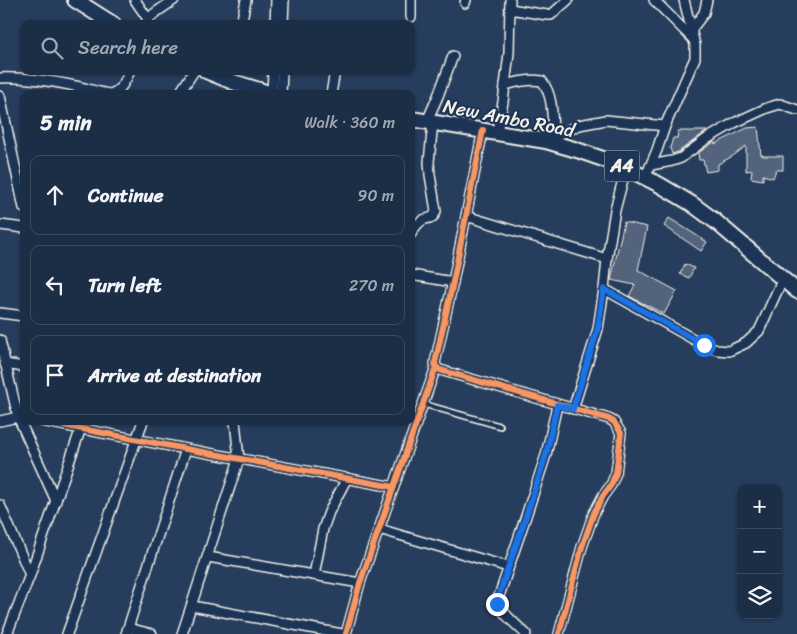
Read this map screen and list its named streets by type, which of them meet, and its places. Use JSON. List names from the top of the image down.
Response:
{
  "streets": {
    "main road": ["New Ambo Road", "A4"]
  },
  "page": {
    "search": "Search here",
    "heading": ["5 min", "Walk · 360 m"],
    "list": [
      ["Continue", "90 m"],
      ["Turn left", "270 m"],
      "Arrive at destination"
    ],
    "map_buttons": ["+", "−"]
  }
}
